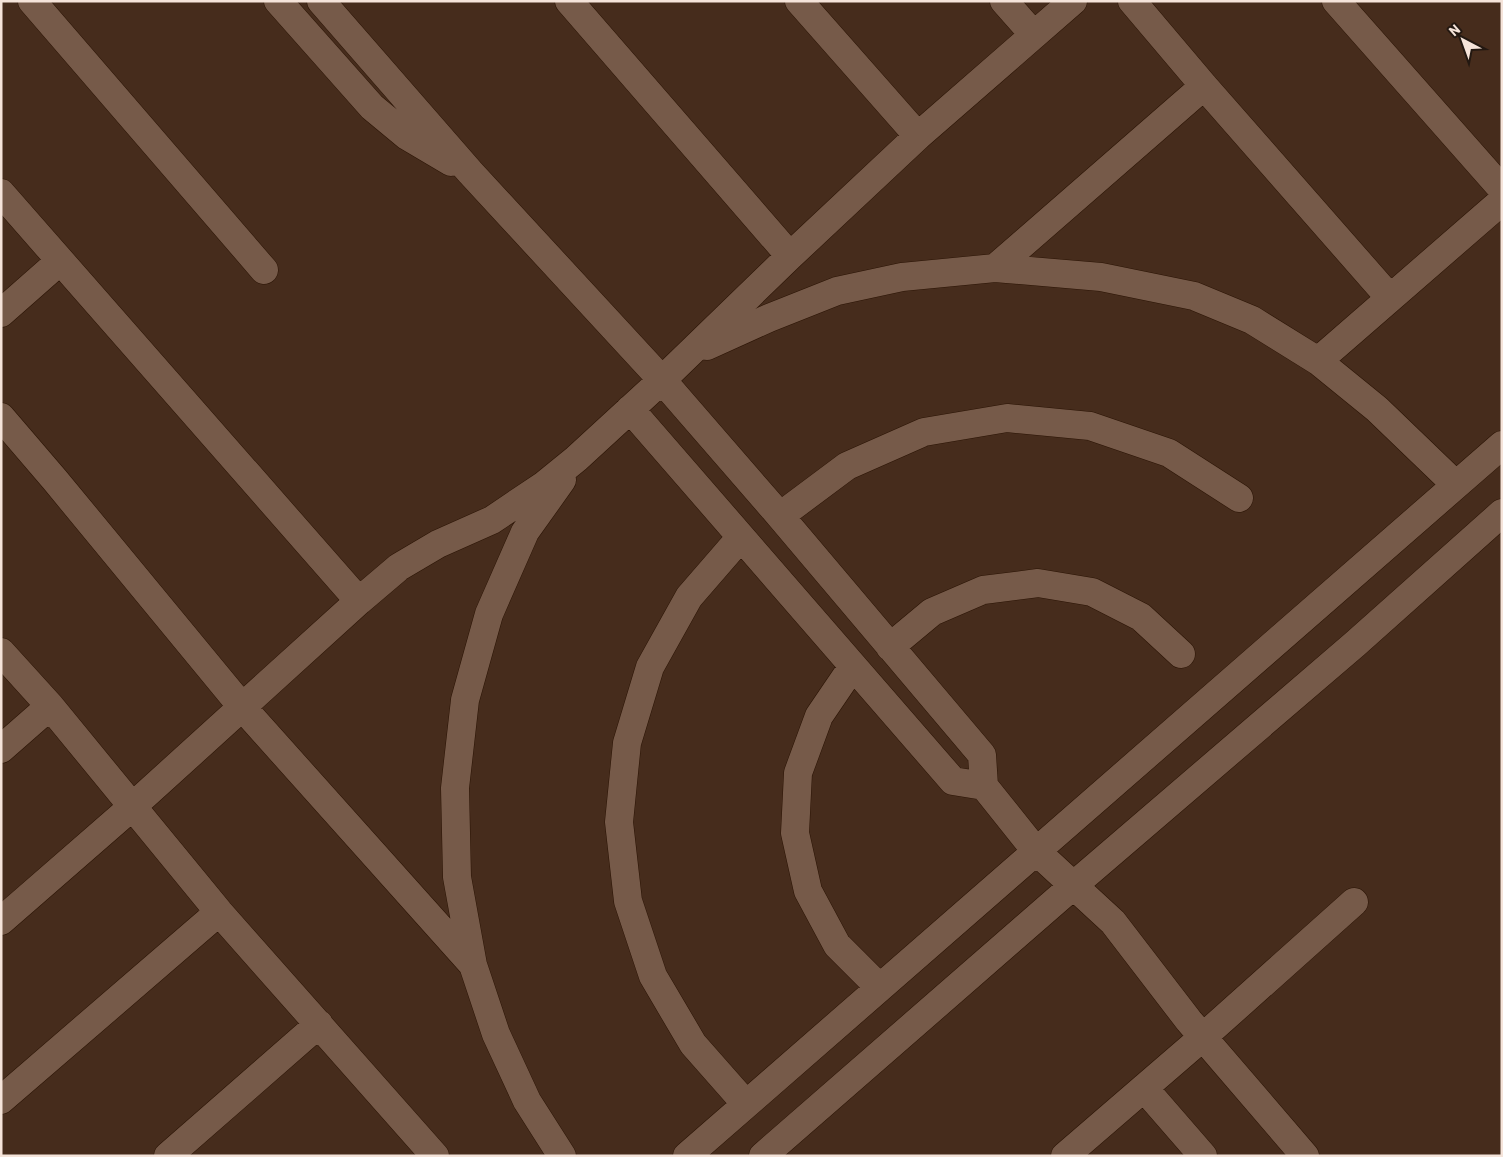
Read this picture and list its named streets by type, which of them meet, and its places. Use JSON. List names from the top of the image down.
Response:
{
  "north": "top left"
}
